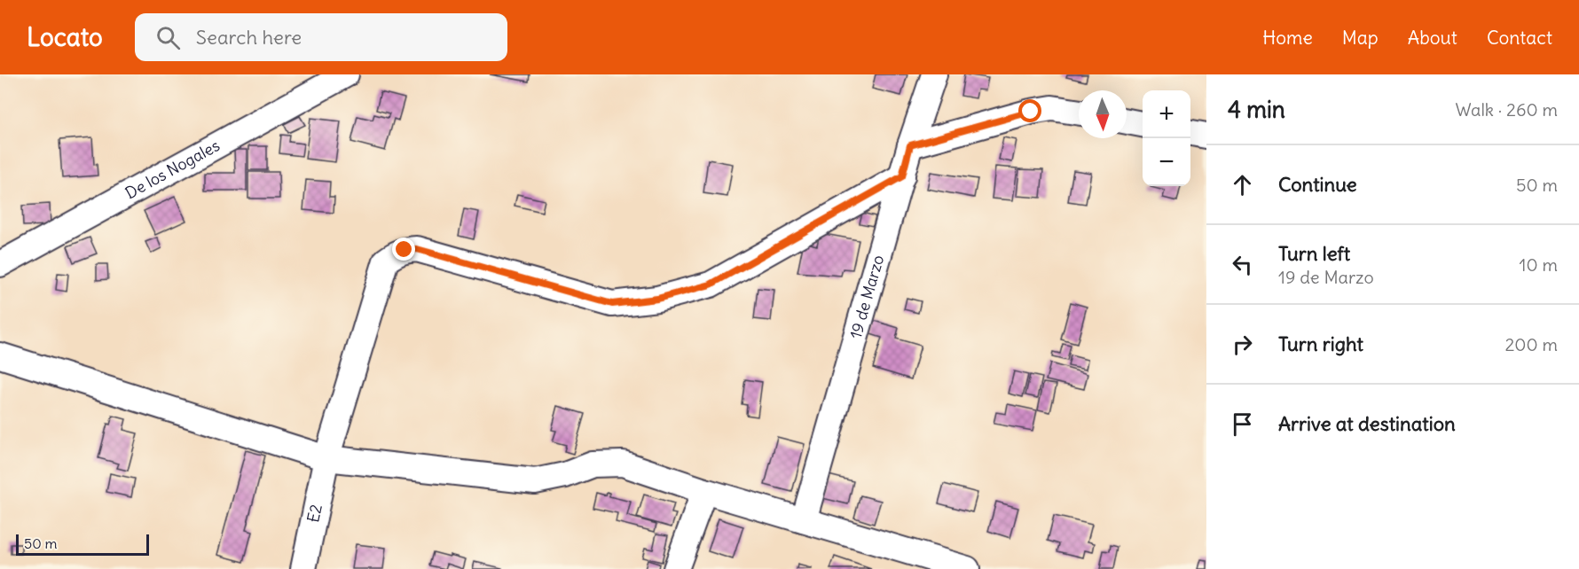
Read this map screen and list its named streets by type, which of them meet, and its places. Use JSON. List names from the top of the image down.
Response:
{
  "streets": {
    "street": ["De los Nogales", "19 de Marzo", "E2"]
  },
  "crossings": [
    ["19 de Marzo", "E2"]
  ],
  "scale_bar": "50 m",
  "north": "bottom",
  "page": {
    "header": "Locato",
    "search": "Search here",
    "nav": [
      "Home",
      "Map",
      "About",
      "Contact"
    ],
    "heading": ["4 min", "Walk · 260 m"],
    "map_buttons": ["+", "−"],
    "list": [
      ["Continue", "50 m"],
      ["Turn left", "19 de Marzo", "10 m"],
      ["Turn right", "200 m"],
      "Arrive at destination"
    ],
    "scale": "50 m"
  }
}
